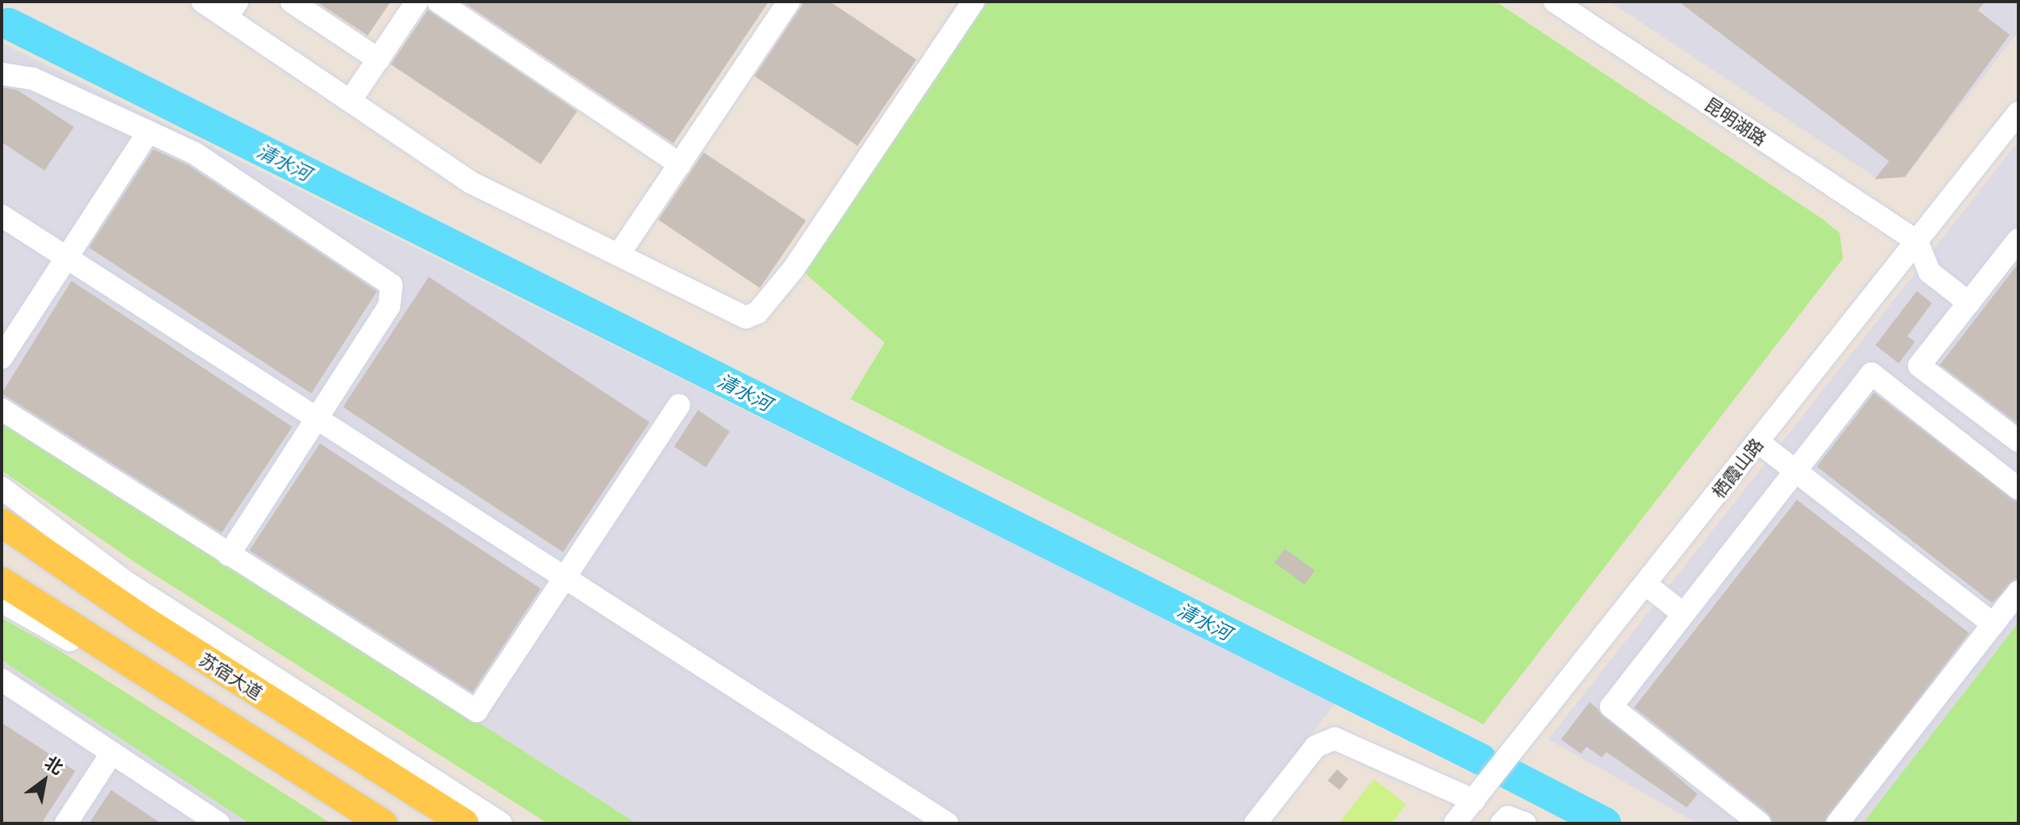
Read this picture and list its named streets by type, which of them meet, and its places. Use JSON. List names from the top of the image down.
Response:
{
  "streets": {
    "main road": ["苏宿大道"],
    "street": ["昆明湖路", "栖霞山路"]
  },
  "crossings": [
    ["昆明湖路", "栖霞山路"]
  ],
  "water": ["清水河"],
  "north": "top right"
}
